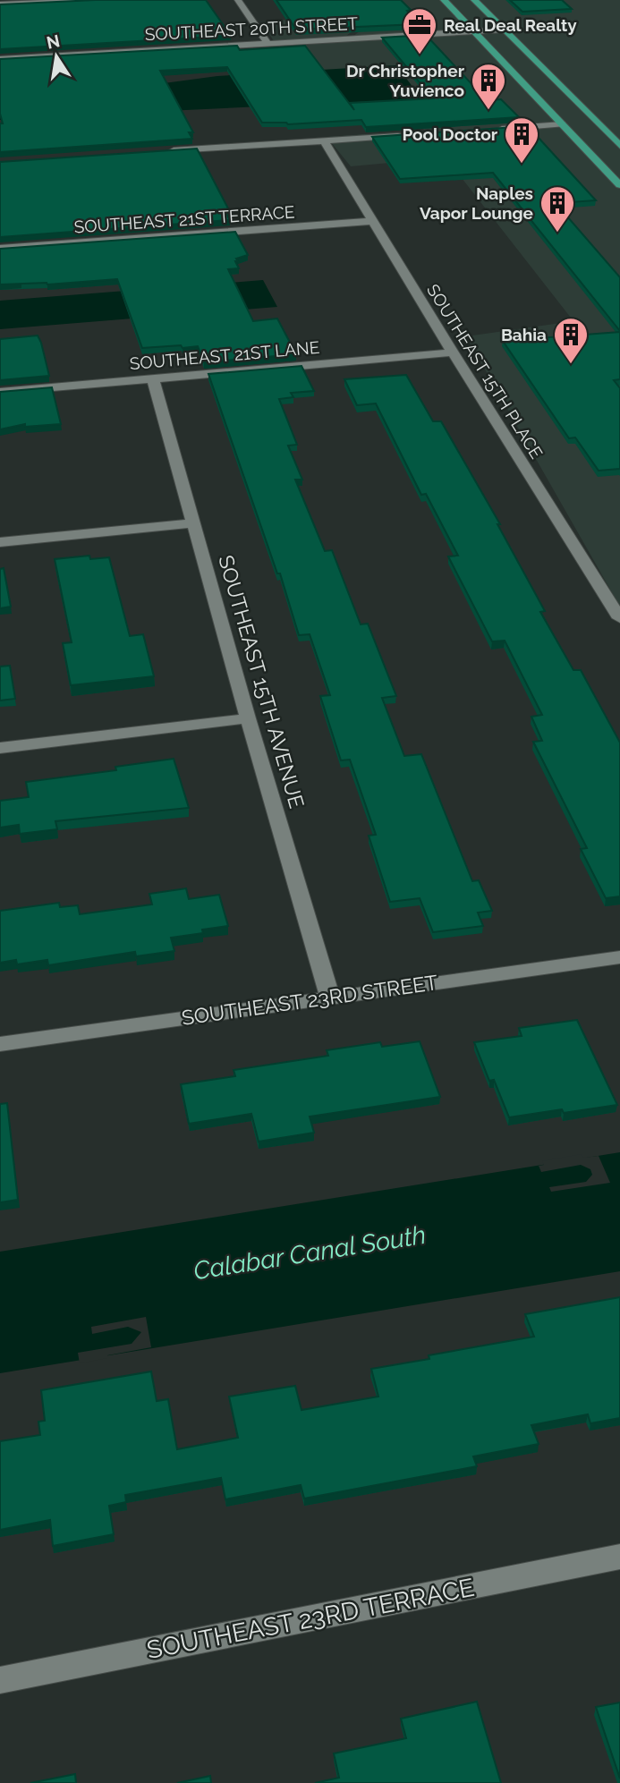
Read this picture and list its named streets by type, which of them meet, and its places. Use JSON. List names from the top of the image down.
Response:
{
  "streets": {
    "street": [
      "SOUTHEAST 20TH STREET",
      "SOUTHEAST 21ST TERRACE",
      "SOUTHEAST 21ST LANE",
      "SOUTHEAST 15TH PLACE",
      "SOUTHEAST 15TH AVENUE",
      "SOUTHEAST 23RD STREET",
      "SOUTHEAST 23RD TERRACE"
    ]
  },
  "crossings": [
    ["SOUTHEAST 21ST TERRACE", "SOUTHEAST 15TH PLACE"],
    ["SOUTHEAST 21ST LANE", "SOUTHEAST 15TH PLACE"],
    ["SOUTHEAST 21ST LANE", "SOUTHEAST 15TH AVENUE"],
    ["SOUTHEAST 15TH AVENUE", "SOUTHEAST 23RD STREET"]
  ],
  "water": ["Calabar Canal South"],
  "places": {
    "office": ["Real Deal Realty"],
    "building": [
      "Dr Christopher Yuvienco",
      "Pool Doctor",
      "Naples Vapor Lounge",
      "Bahia"
    ]
  },
  "north": "top"
}
